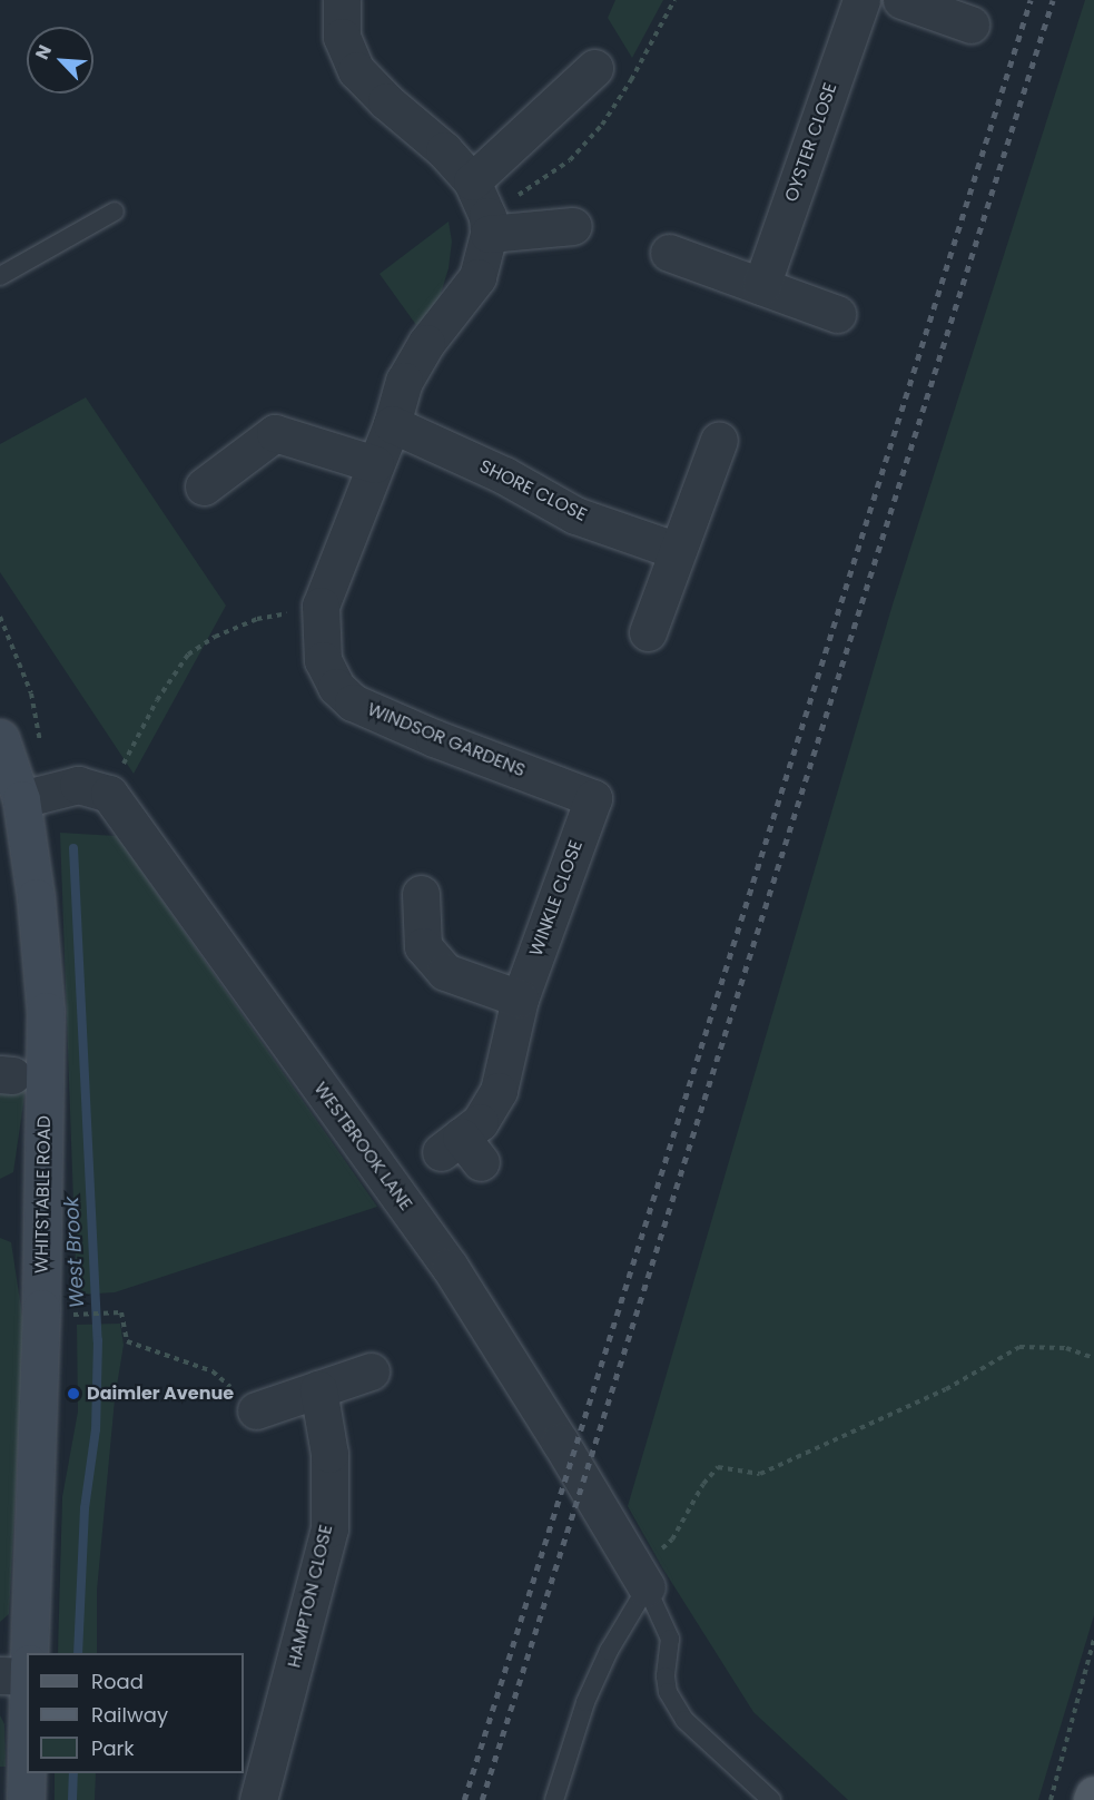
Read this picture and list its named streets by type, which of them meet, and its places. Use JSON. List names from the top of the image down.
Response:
{
  "streets": {
    "main road": ["WHITSTABLE ROAD"],
    "street": [
      "OYSTER CLOSE",
      "SHORE CLOSE",
      "WINDSOR GARDENS",
      "WINKLE CLOSE",
      "WESTBROOK LANE",
      "HAMPTON CLOSE"
    ]
  },
  "crossings": [
    ["SHORE CLOSE", "WINDSOR GARDENS"],
    ["WINDSOR GARDENS", "WINKLE CLOSE"]
  ],
  "water": ["West Brook"],
  "places": ["Daimler Avenue"],
  "legend": ["Road", "Railway", "Park"],
  "north": "top left"
}
